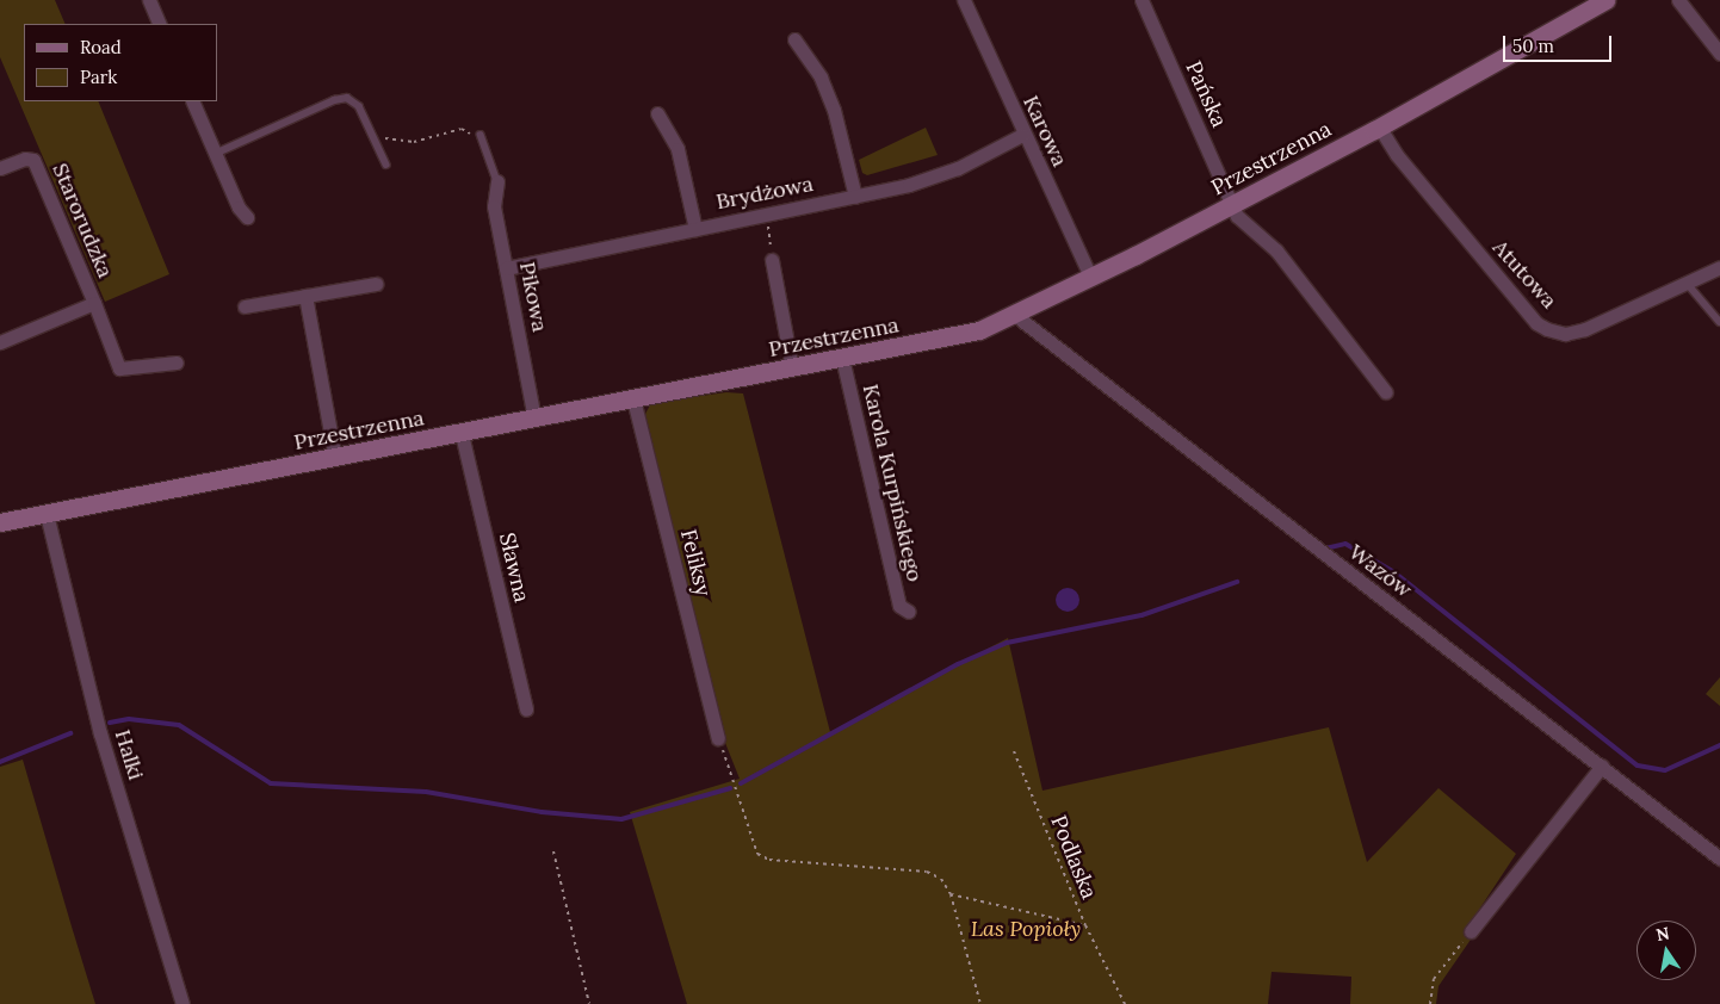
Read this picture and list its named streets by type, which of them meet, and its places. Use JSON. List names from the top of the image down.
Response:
{
  "streets": {
    "street": [
      "Pańska",
      "Karowa",
      "Przestrzenna",
      "Brydżowa",
      "Starorudzka",
      "Atutowa",
      "Pikowa",
      "Karola Kurpińskiego",
      "Feliksy",
      "Sławna",
      "Wazów",
      "Halki"
    ],
    "path": ["Podlaska"]
  },
  "crossings": [
    ["Pańska", "Przestrzenna"],
    ["Karowa", "Przestrzenna"],
    ["Karowa", "Brydżowa"],
    ["Przestrzenna", "Atutowa"],
    ["Przestrzenna", "Pikowa"],
    ["Przestrzenna", "Karola Kurpińskiego"],
    ["Przestrzenna", "Feliksy"],
    ["Przestrzenna", "Sławna"],
    ["Przestrzenna", "Wazów"],
    ["Przestrzenna", "Halki"],
    ["Brydżowa", "Pikowa"]
  ],
  "parks": ["Las Popioły"],
  "legend": ["Road", "Park"],
  "scale_bar": "50 m",
  "north": "top"
}
